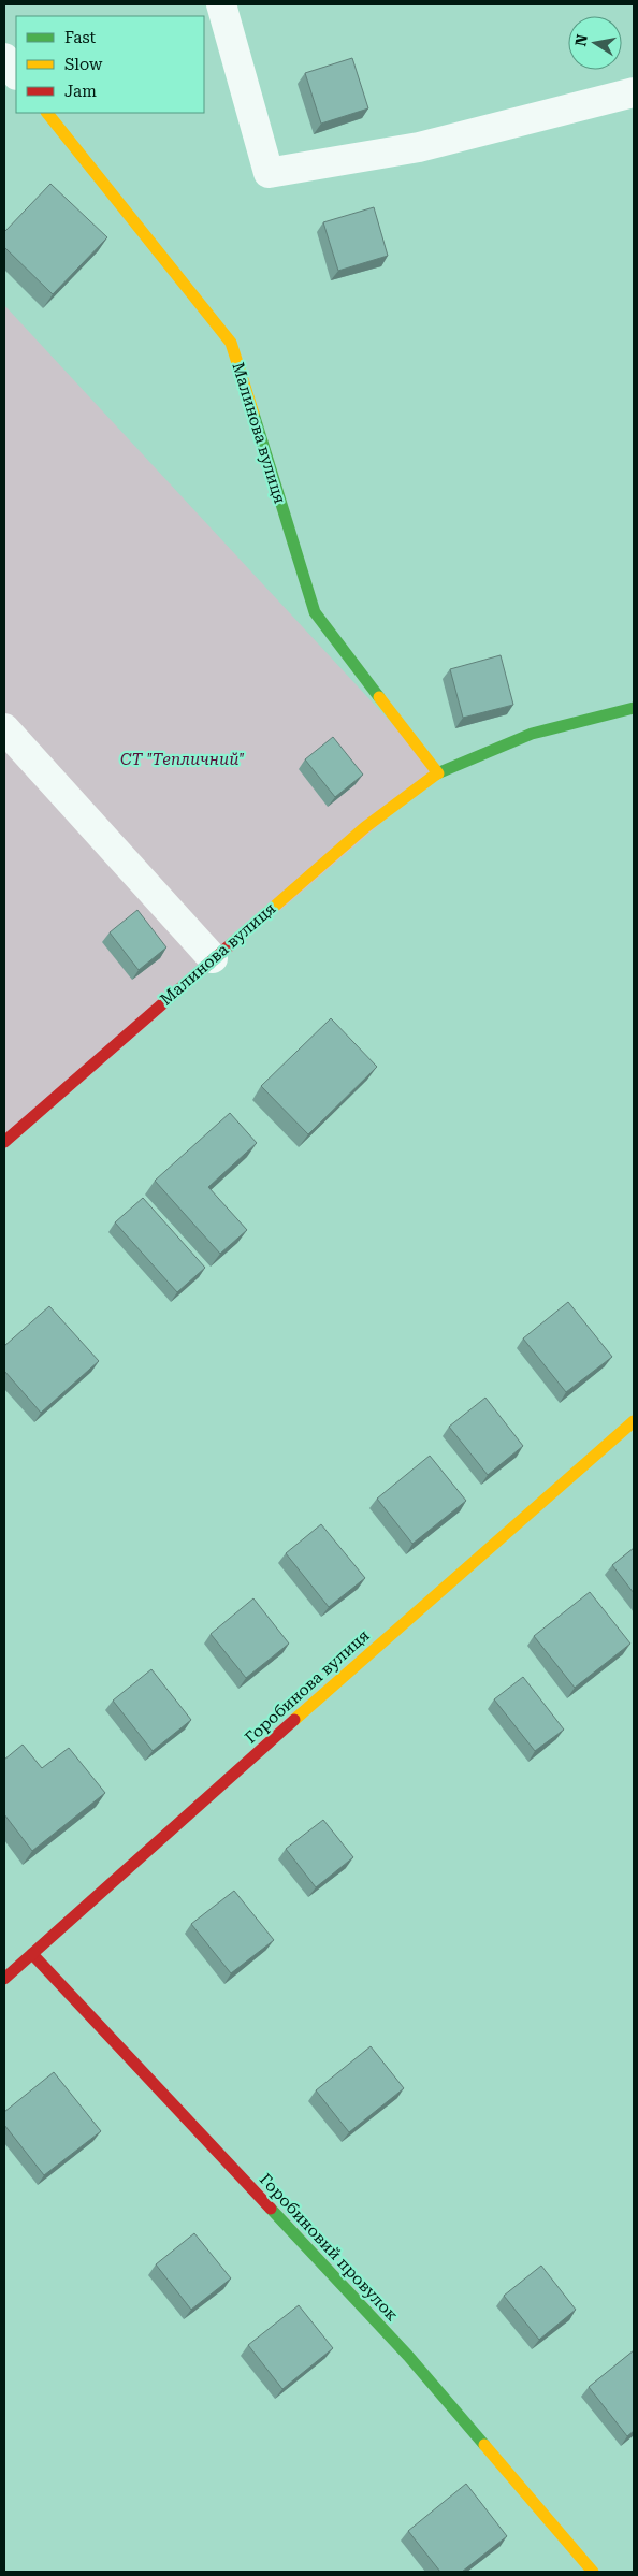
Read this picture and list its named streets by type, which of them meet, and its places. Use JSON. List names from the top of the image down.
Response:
{
  "streets": {
    "street": ["Малинова вулиця", "Горобинова вулиця", "Горобиновий провулок"]
  },
  "crossings": [
    ["Горобинова вулиця", "Горобиновий провулок"]
  ],
  "parks": ["СТ \"Тепличний\""],
  "legend": ["Fast", "Slow", "Jam"],
  "north": "left"
}
